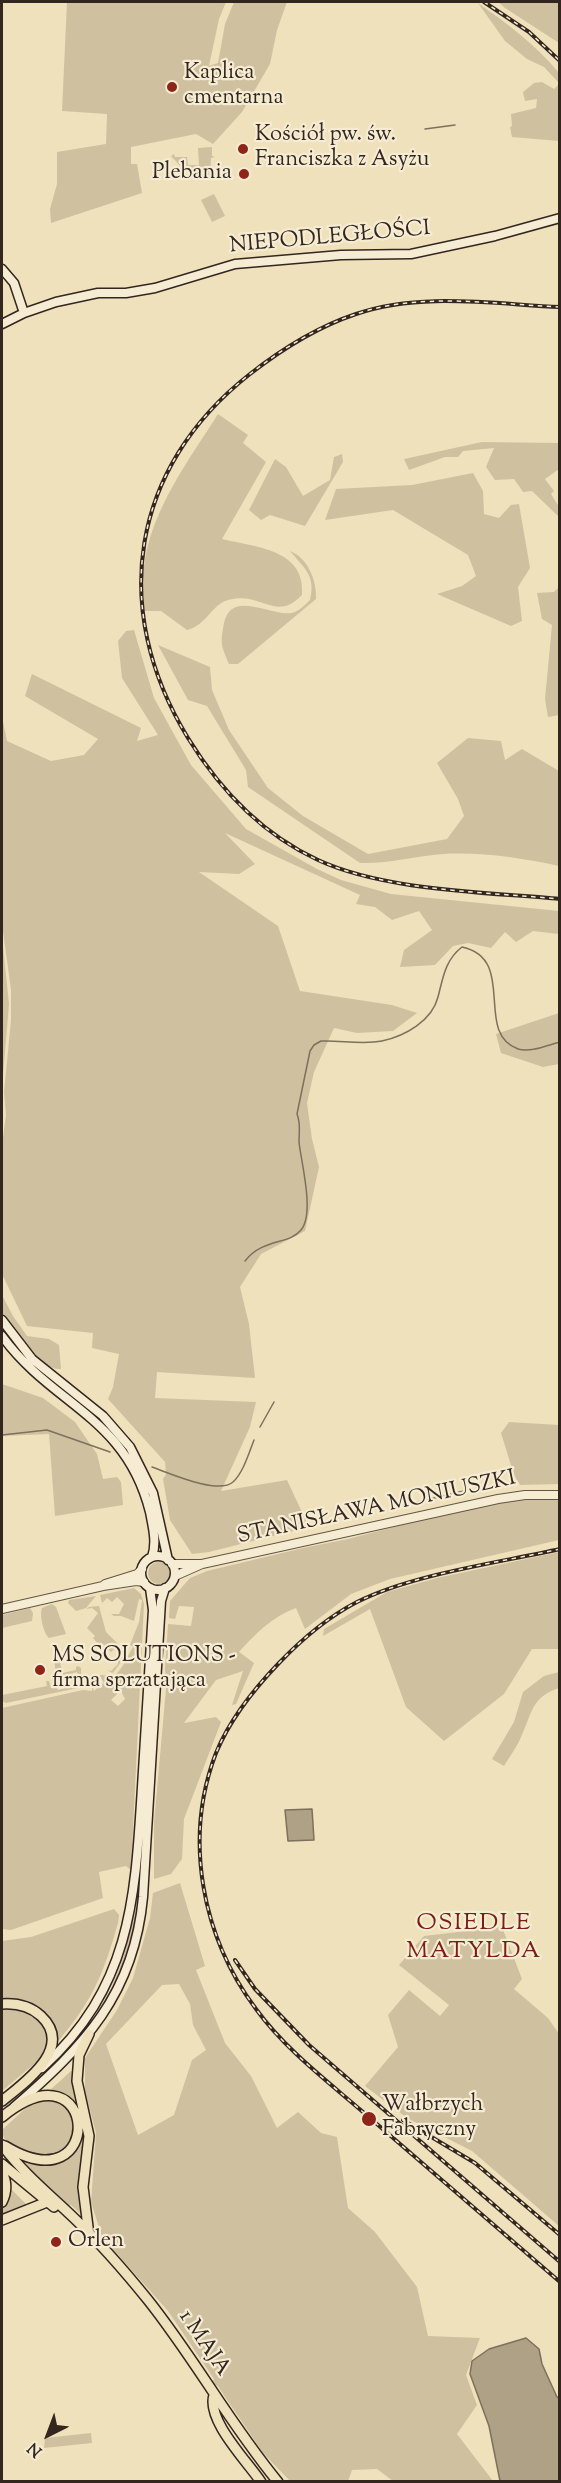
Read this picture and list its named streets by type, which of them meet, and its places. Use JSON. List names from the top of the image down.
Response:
{
  "streets": {
    "main road": ["NIEPODLEGŁOŚCI", "1 MAJA"],
    "street": ["STANISŁAWA MONIUSZKI"]
  },
  "districts": ["OSIEDLE MATYLDA"],
  "places": [
    "Kaplica cmentarna",
    "Kościół pw. św. Franciszka z Asyżu",
    "Plebania",
    "MS SOLUTIONS - firma sprzatająca",
    "Wałbrzych Fabryczny",
    "Orlen"
  ],
  "north": "bottom left"
}
